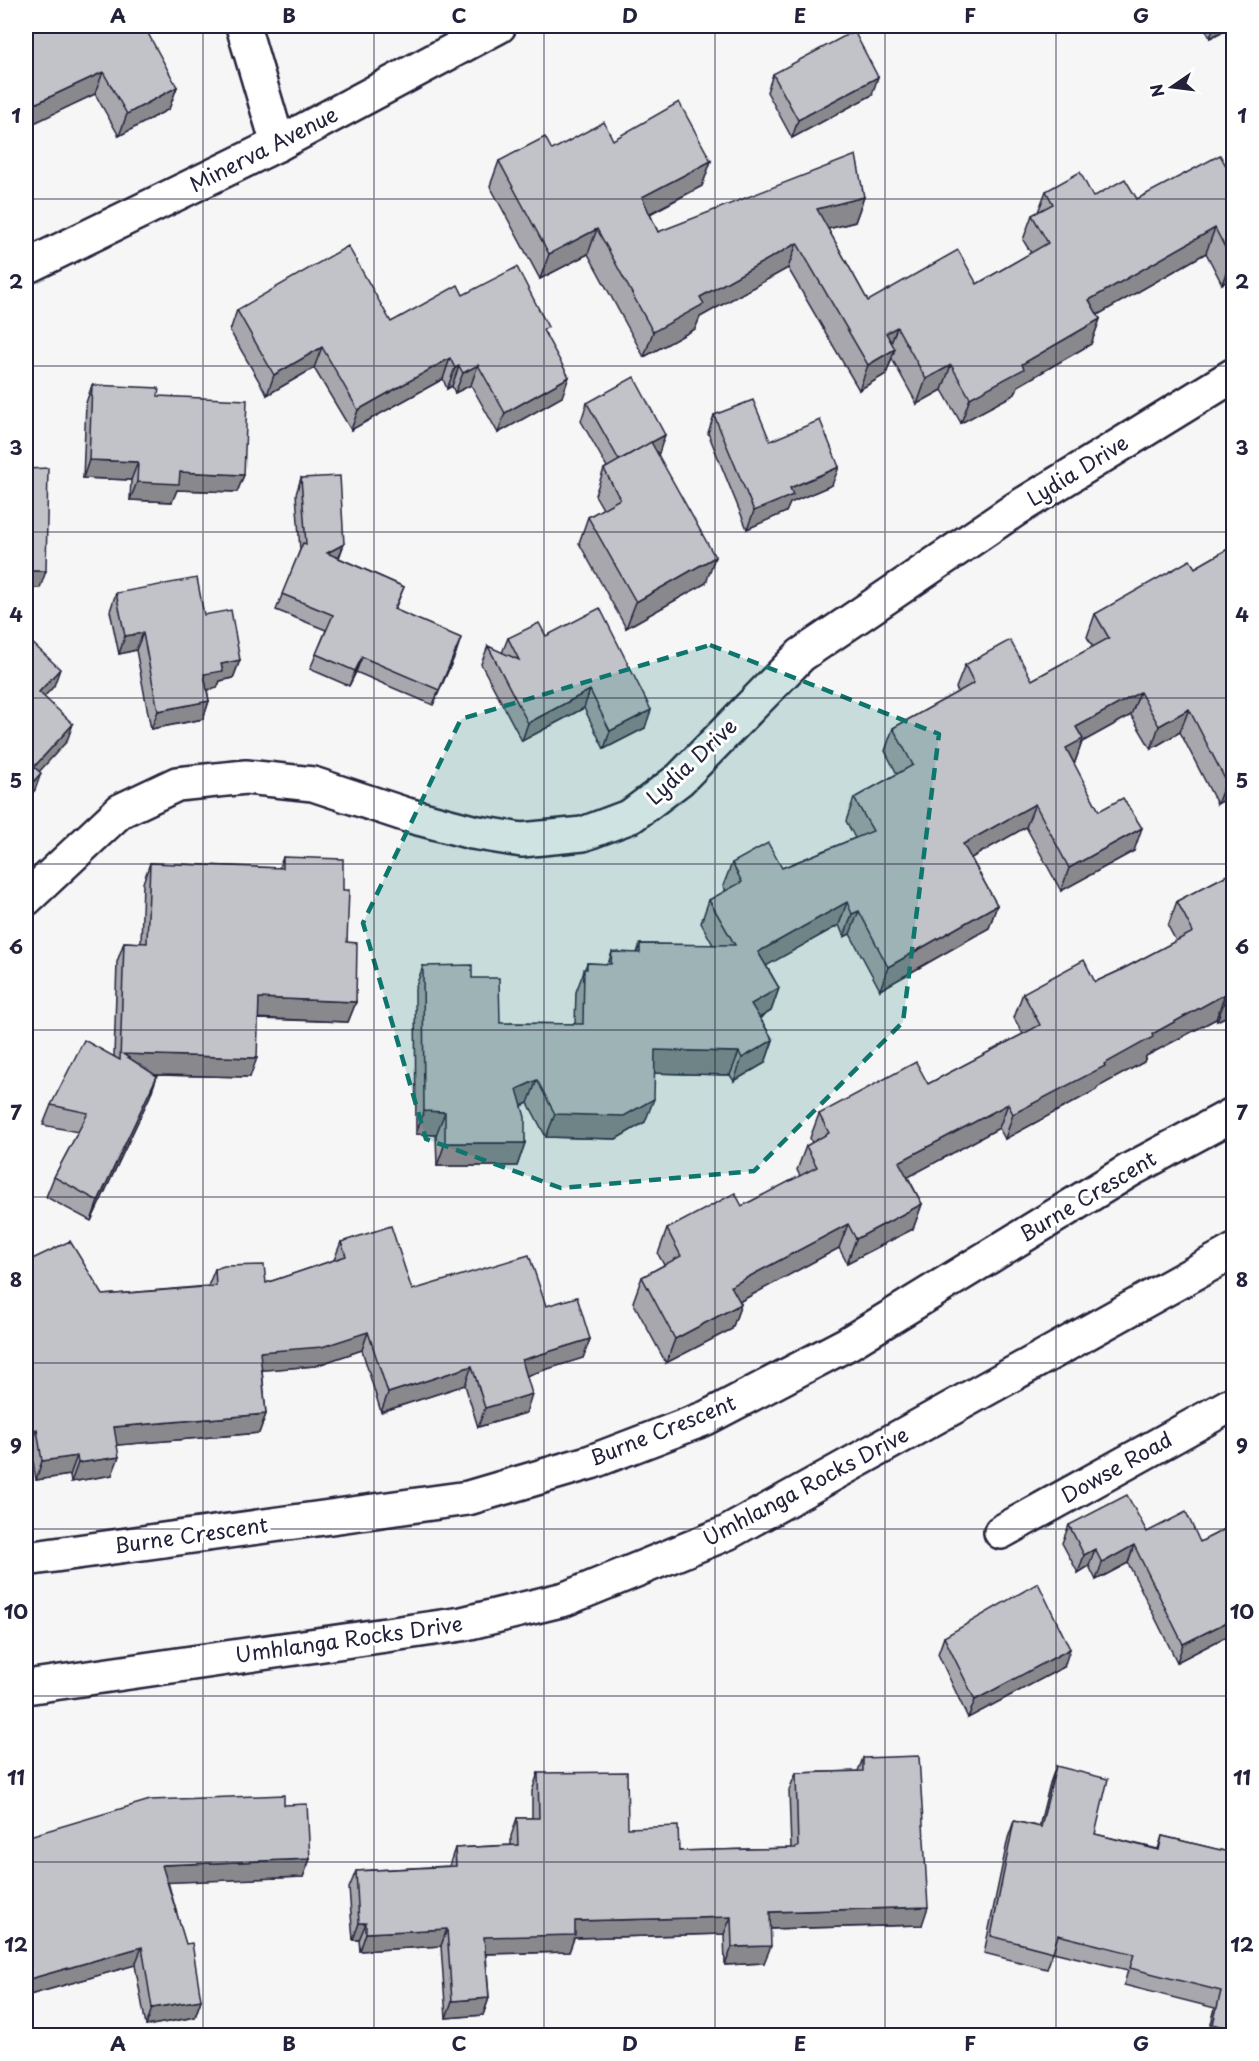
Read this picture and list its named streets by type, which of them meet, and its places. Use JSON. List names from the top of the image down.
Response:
{
  "streets": {
    "street": [
      "Minerva Avenue",
      "Lydia Drive",
      "Burne Crescent",
      "Dowse Road",
      "Umhlanga Rocks Drive"
    ]
  },
  "north": "left",
  "grid": {
    "columns": [
      "A",
      "B",
      "C",
      "D",
      "E",
      "F",
      "G"
    ],
    "rows": [
      "1",
      "2",
      "3",
      "4",
      "5",
      "6",
      "7",
      "8",
      "9",
      "10",
      "11",
      "12"
    ]
  }
}
